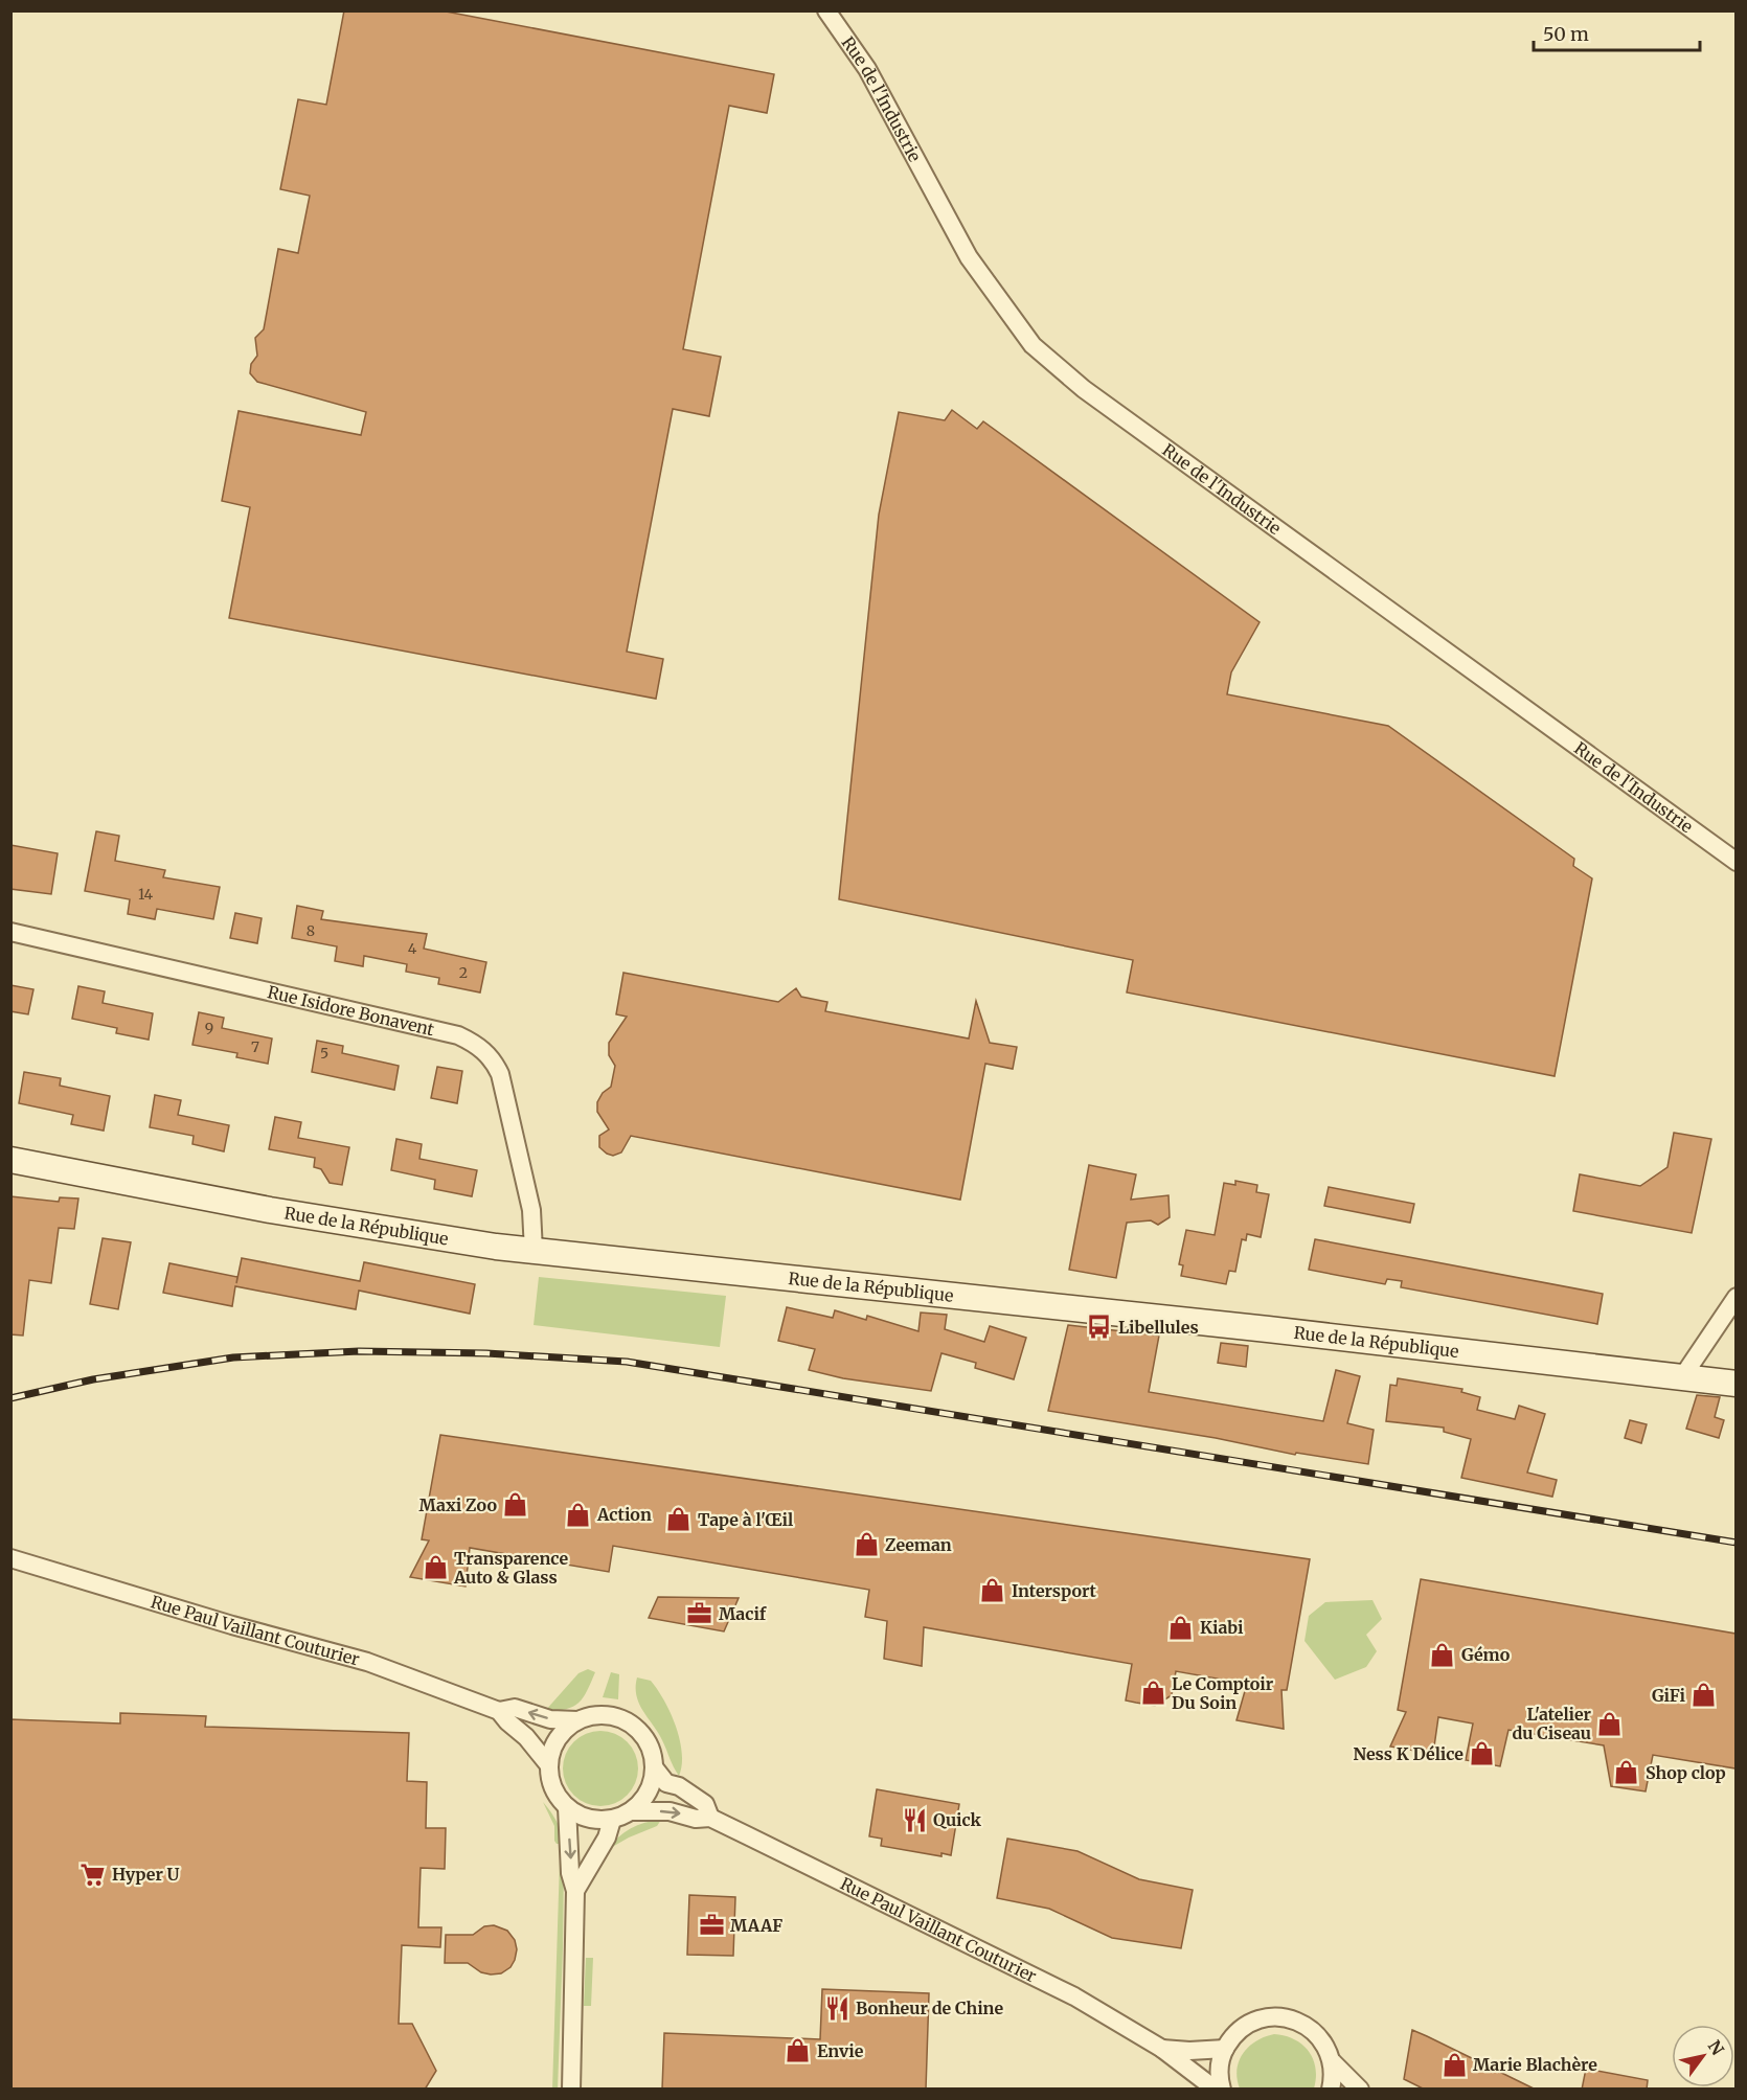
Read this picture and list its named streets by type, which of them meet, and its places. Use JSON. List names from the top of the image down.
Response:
{
  "streets": {
    "street": [
      "Rue de l'Industrie",
      "Rue Isidore Bonavent",
      "Rue de la République",
      "Rue Paul Vaillant Couturier"
    ]
  },
  "crossings": [
    ["Rue Isidore Bonavent", "Rue de la République"]
  ],
  "places": {
    "bus stop": ["Libellules"],
    "shop": [
      "Maxi Zoo",
      "Action",
      "Tape à l'Œil",
      "Zeeman",
      "Transparence Auto & Glass",
      "Intersport",
      "Kiabi",
      "Gémo",
      "Le Comptoir Du Soin",
      "GiFi",
      "L'atelier du Ciseau",
      "Ness K Délice",
      "Shop clop",
      "Envie",
      "Marie Blachère"
    ],
    "office": ["Macif", "MAAF"],
    "restaurant": ["Quick", "Bonheur de Chine"],
    "supermarket": ["Hyper U"]
  },
  "house_numbers": [
    "14",
    "8",
    "4",
    "2",
    "9",
    "7",
    "5"
  ],
  "scale_bar": "50 m",
  "north": "top right"
}
